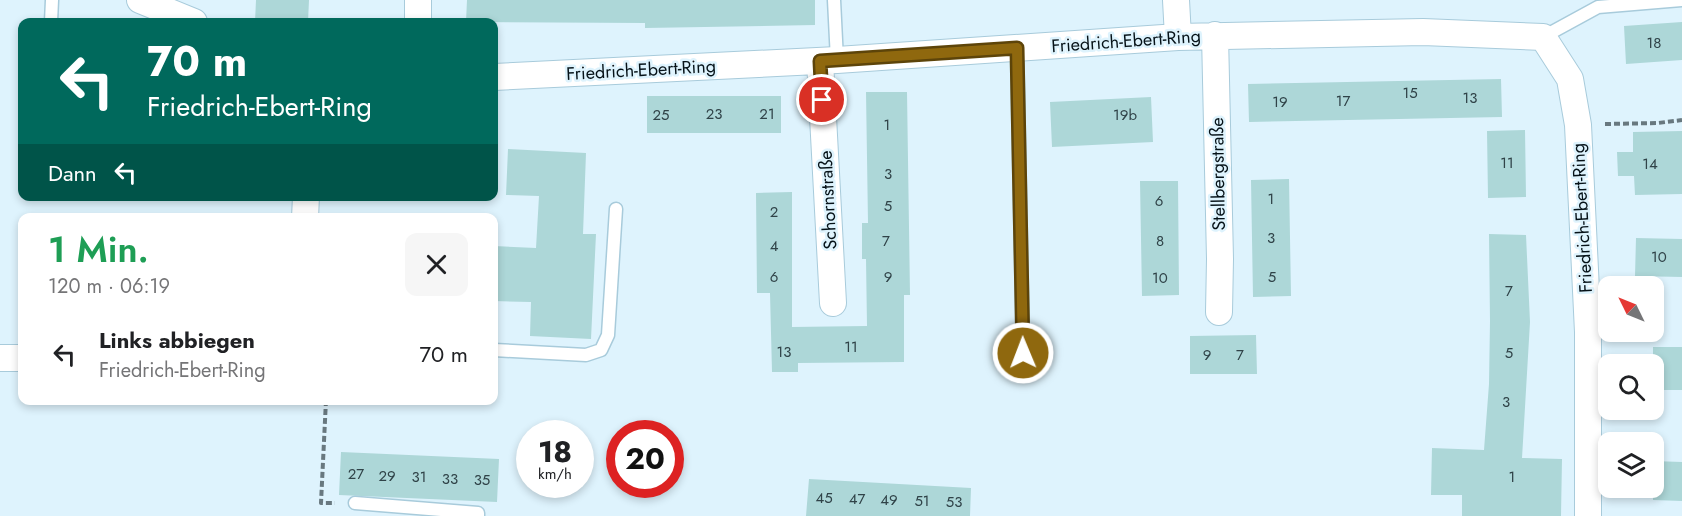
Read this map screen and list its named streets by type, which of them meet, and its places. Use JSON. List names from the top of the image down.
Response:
{
  "streets": {
    "street": ["Friedrich-Ebert-Ring", "Stellbergstraße", "Schornstraße"]
  },
  "crossings": [
    ["Friedrich-Ebert-Ring", "Stellbergstraße"],
    ["Friedrich-Ebert-Ring", "Schornstraße"]
  ],
  "house_numbers": [
    "18",
    "15",
    "13",
    "17",
    "19",
    "23",
    "21",
    "25",
    "19b",
    "1",
    "11",
    "14",
    "3",
    "1",
    "6",
    "5",
    "2",
    "3",
    "7",
    "8",
    "4",
    "10",
    "6",
    "9",
    "5",
    "10",
    "7",
    "11",
    "13",
    "5",
    "9",
    "7",
    "3",
    "27",
    "29",
    "31",
    "1",
    "33",
    "35",
    "45",
    "47",
    "49",
    "51",
    "53"
  ],
  "north": "top left",
  "page": {
    "turn": ["70 m", "Friedrich-Ebert-Ring"],
    "then": "Dann",
    "heading": ["1 Min.", "120 m · 06:19"],
    "list": [
      {
        "name": "Links abbiegen",
        "note": "Friedrich-Ebert-Ring",
        "value": "70 m"
      }
    ],
    "speed": "18 km/h",
    "limit": "20"
  }
}
